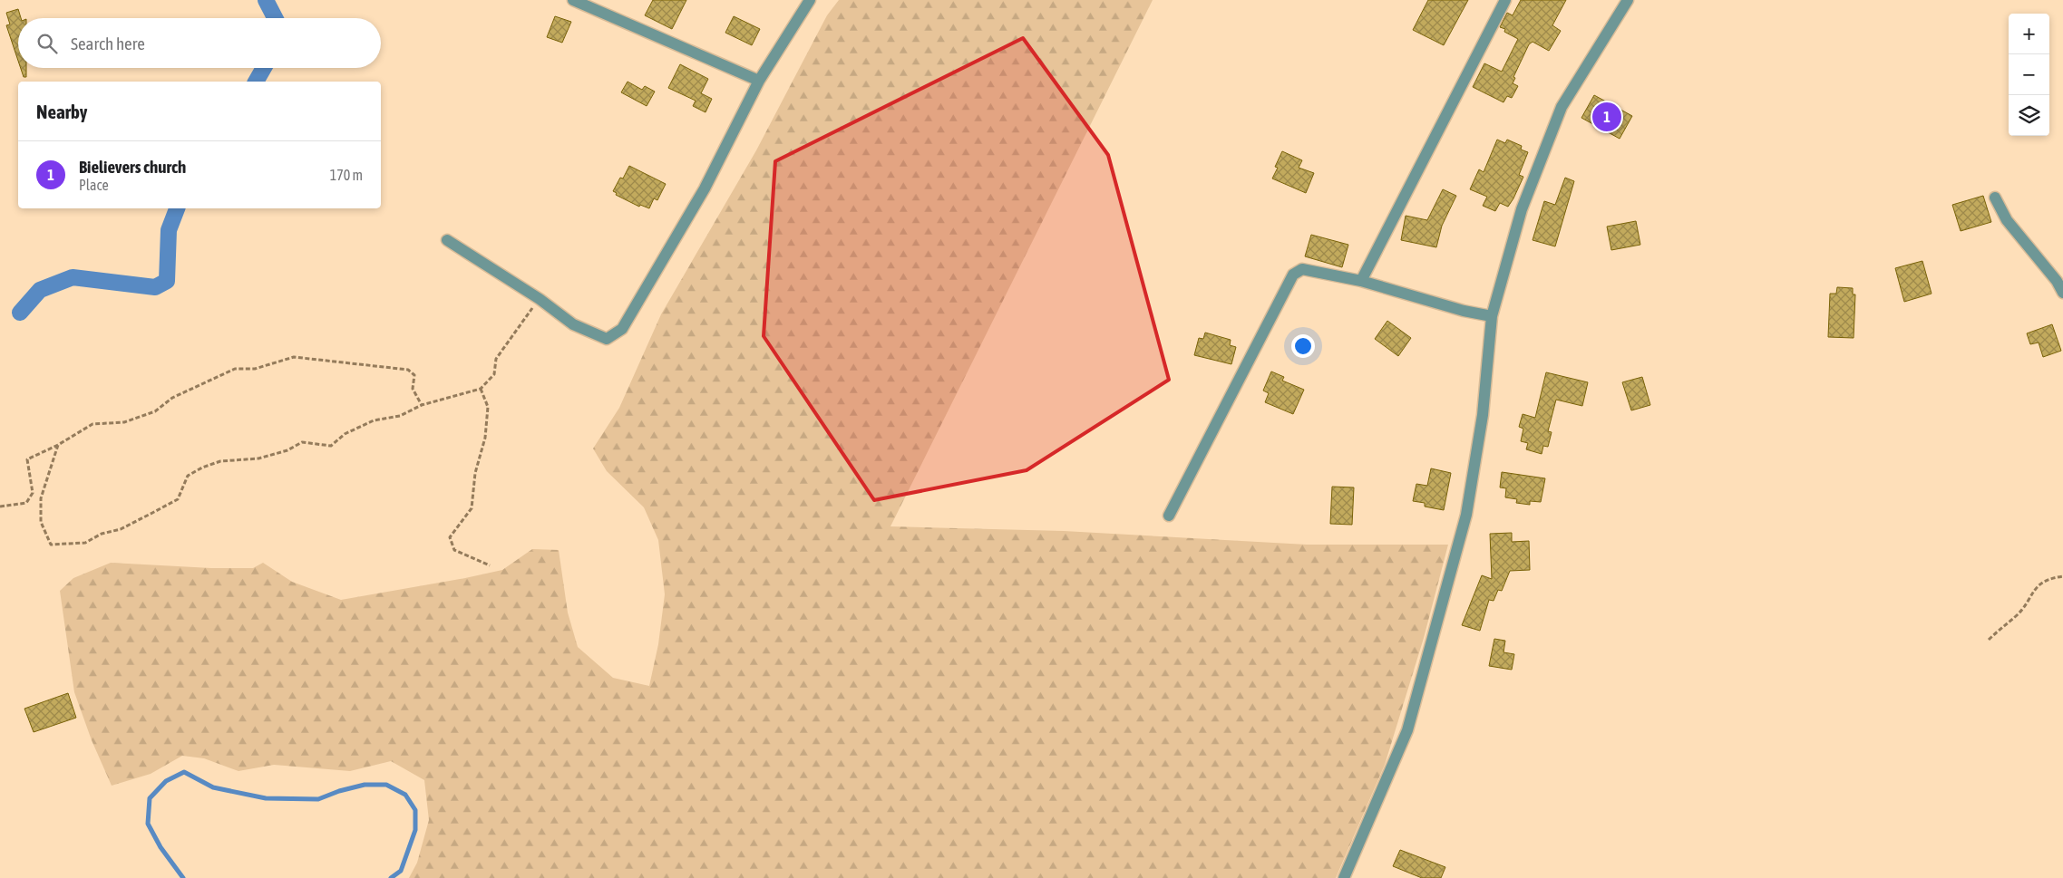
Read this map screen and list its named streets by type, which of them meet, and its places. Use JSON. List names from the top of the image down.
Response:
{
  "page": {
    "map_buttons": ["+", "−"],
    "search": "Search here",
    "heading": "Nearby",
    "pins": "1",
    "list": [
      {
        "mark": "1",
        "name": "Bielievers church",
        "note": "Place",
        "value": "170 m"
      }
    ]
  }
}
